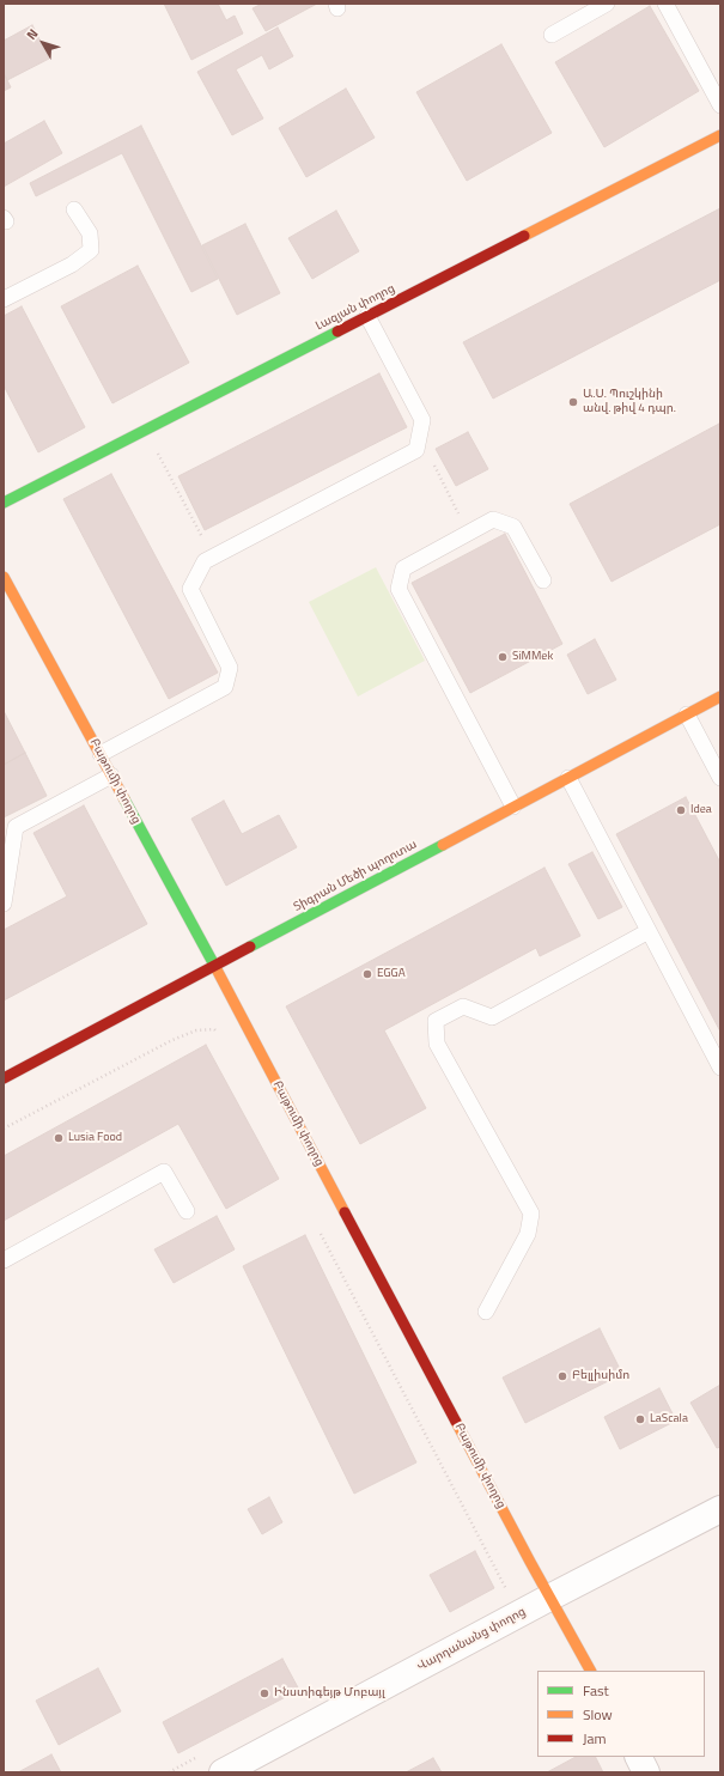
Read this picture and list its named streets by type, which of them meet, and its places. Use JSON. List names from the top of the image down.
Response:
{
  "streets": {
    "street": [
      "Լազյան փողոց",
      "Բաթումի փողոց",
      "Տիգրան Մեծի պողոտա",
      "Վարդանանց փողոց"
    ]
  },
  "crossings": [
    ["Բաթումի փողոց", "Տիգրան Մեծի պողոտա"],
    ["Բաթումի փողոց", "Վարդանանց փողոց"]
  ],
  "places": [
    "Ա.Ս. Պուշկինի անվ. թիվ 4 դպր.",
    "SiMMek",
    "Idea",
    "EGGA",
    "Lusia Food",
    "Բելլիսիմո",
    "LaScala",
    "Ինստիգեյթ Մոբայլ"
  ],
  "legend": ["Fast", "Slow", "Jam"],
  "north": "top left"
}
